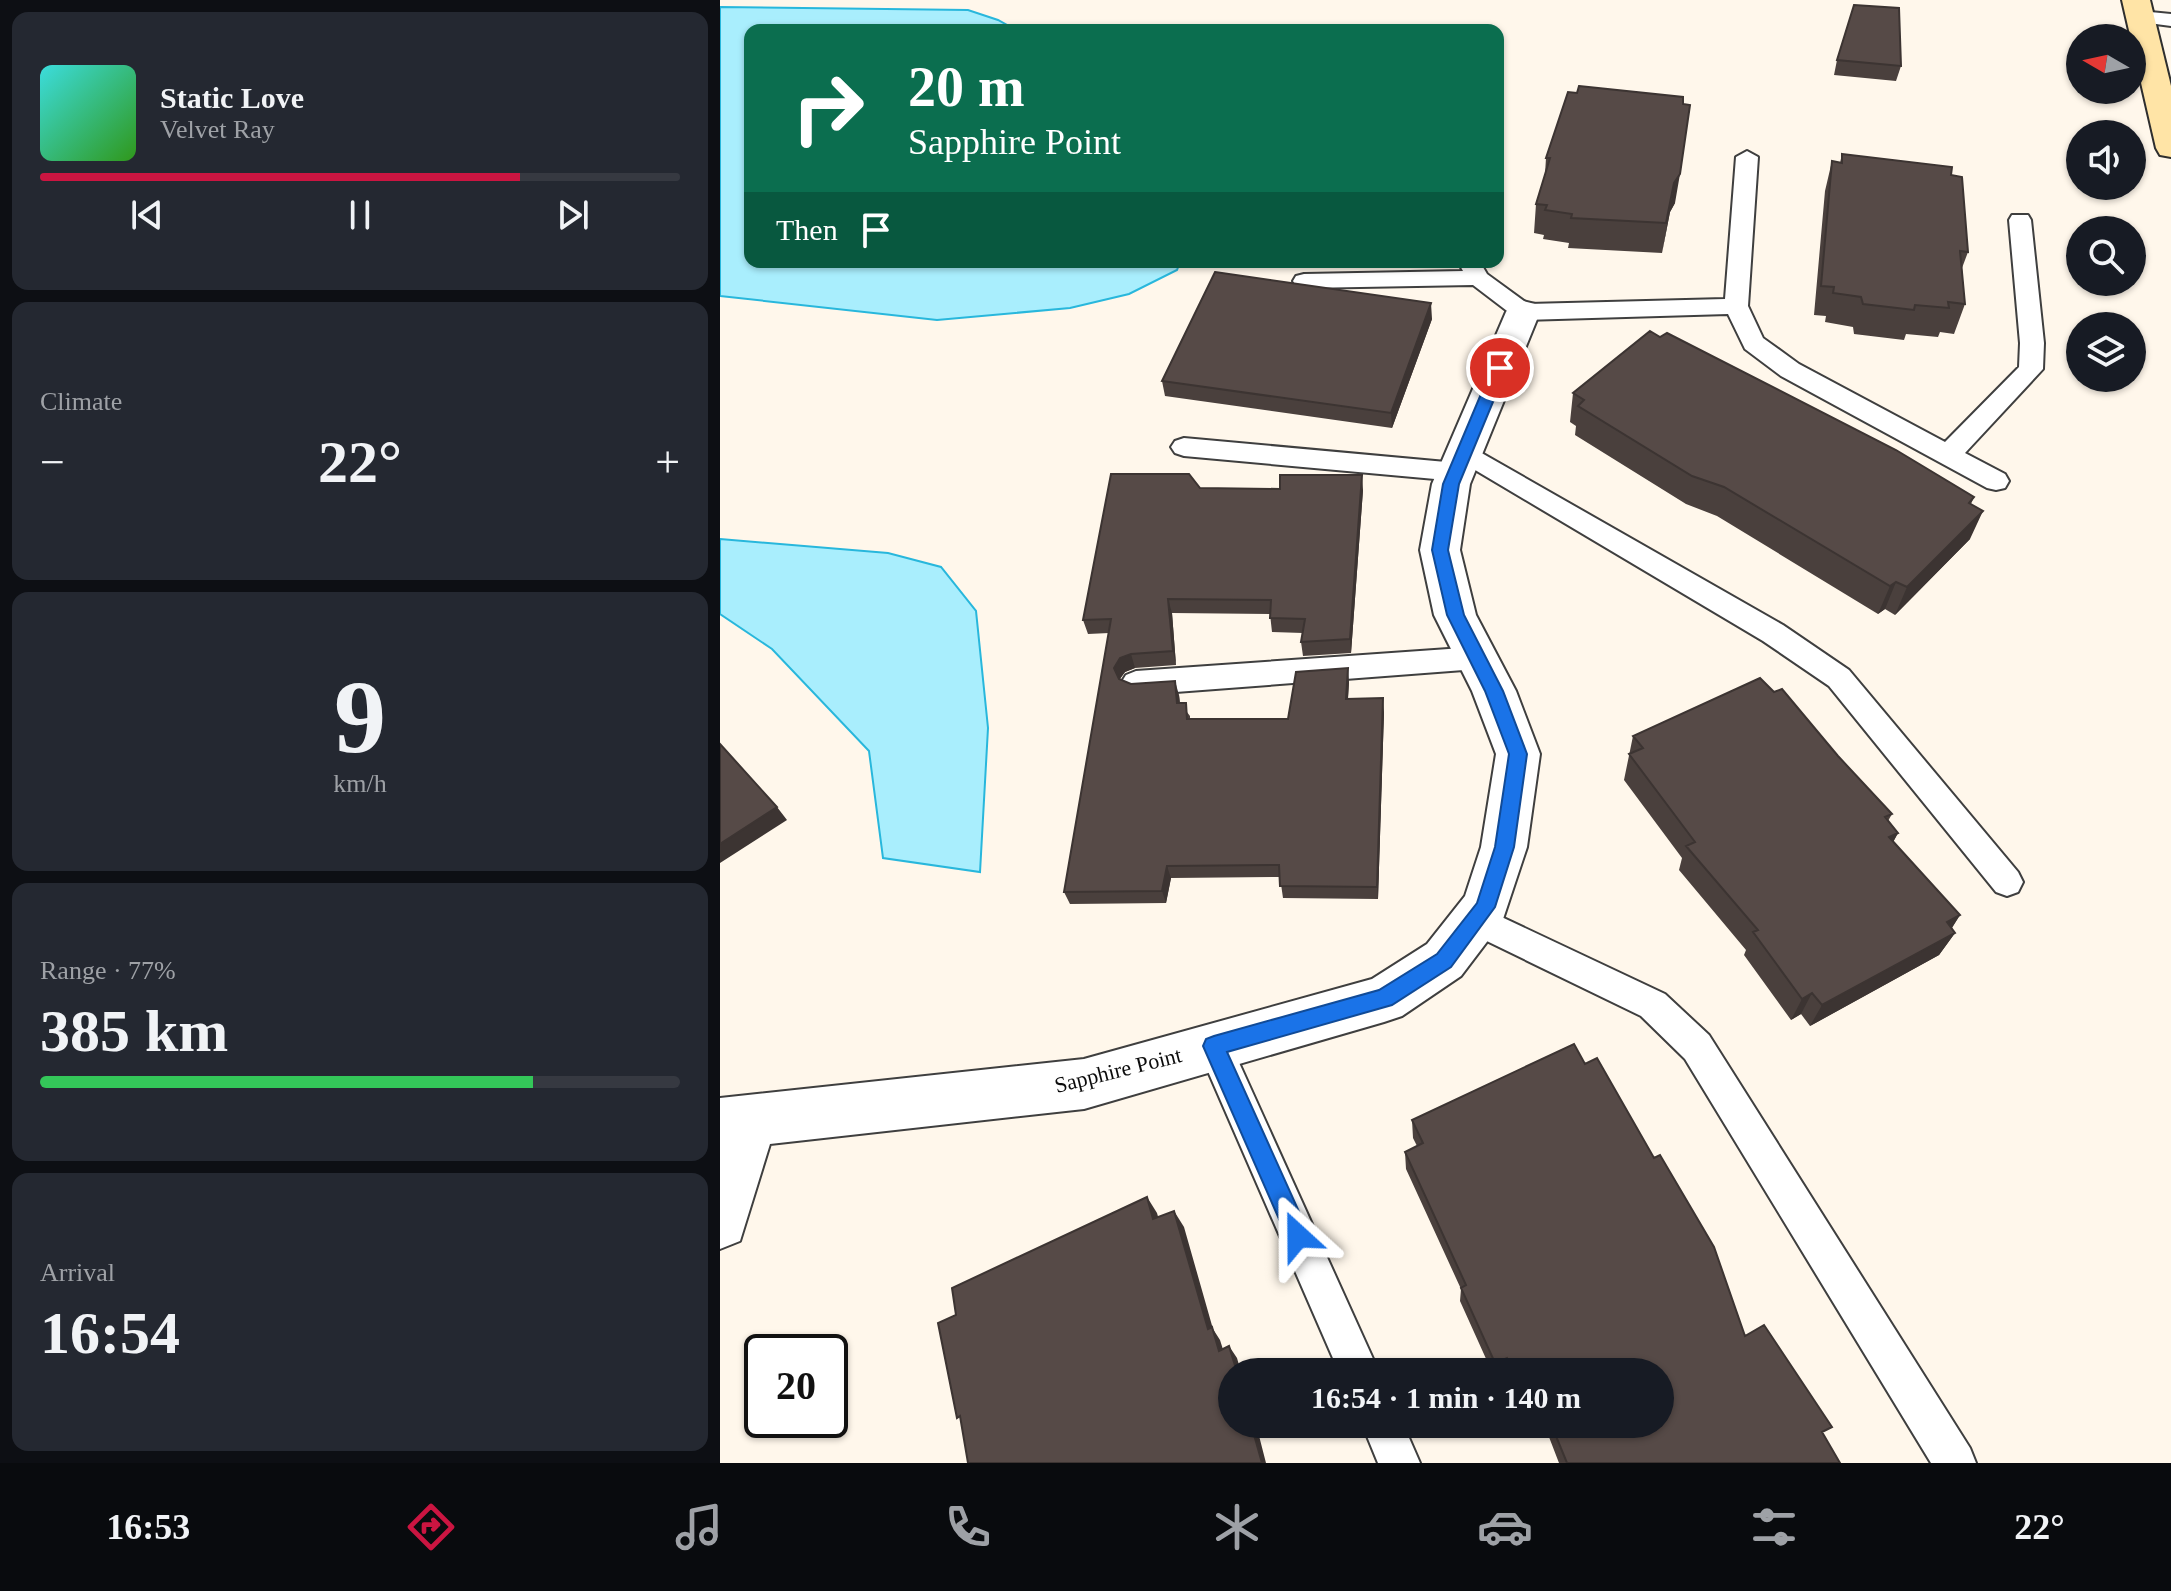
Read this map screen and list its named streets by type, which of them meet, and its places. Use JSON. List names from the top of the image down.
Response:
{
  "streets": {
    "street": ["Sapphire Point"]
  },
  "north": "left",
  "page": {
    "turn": ["20 m", "Sapphire Point"],
    "song": ["Static Love", "Velvet Ray"],
    "then": "Then",
    "tile": [
      "Climate",
      ["9", "km/h"],
      ["Range · 77%", "385 km"],
      ["Arrival", "16:54"]
    ],
    "heat": ["−", "22°", "+"],
    "limit": "20",
    "trip": "16:54 · 1 min · 140 m",
    "tabs": ["16:53", "22°"]
  }
}
